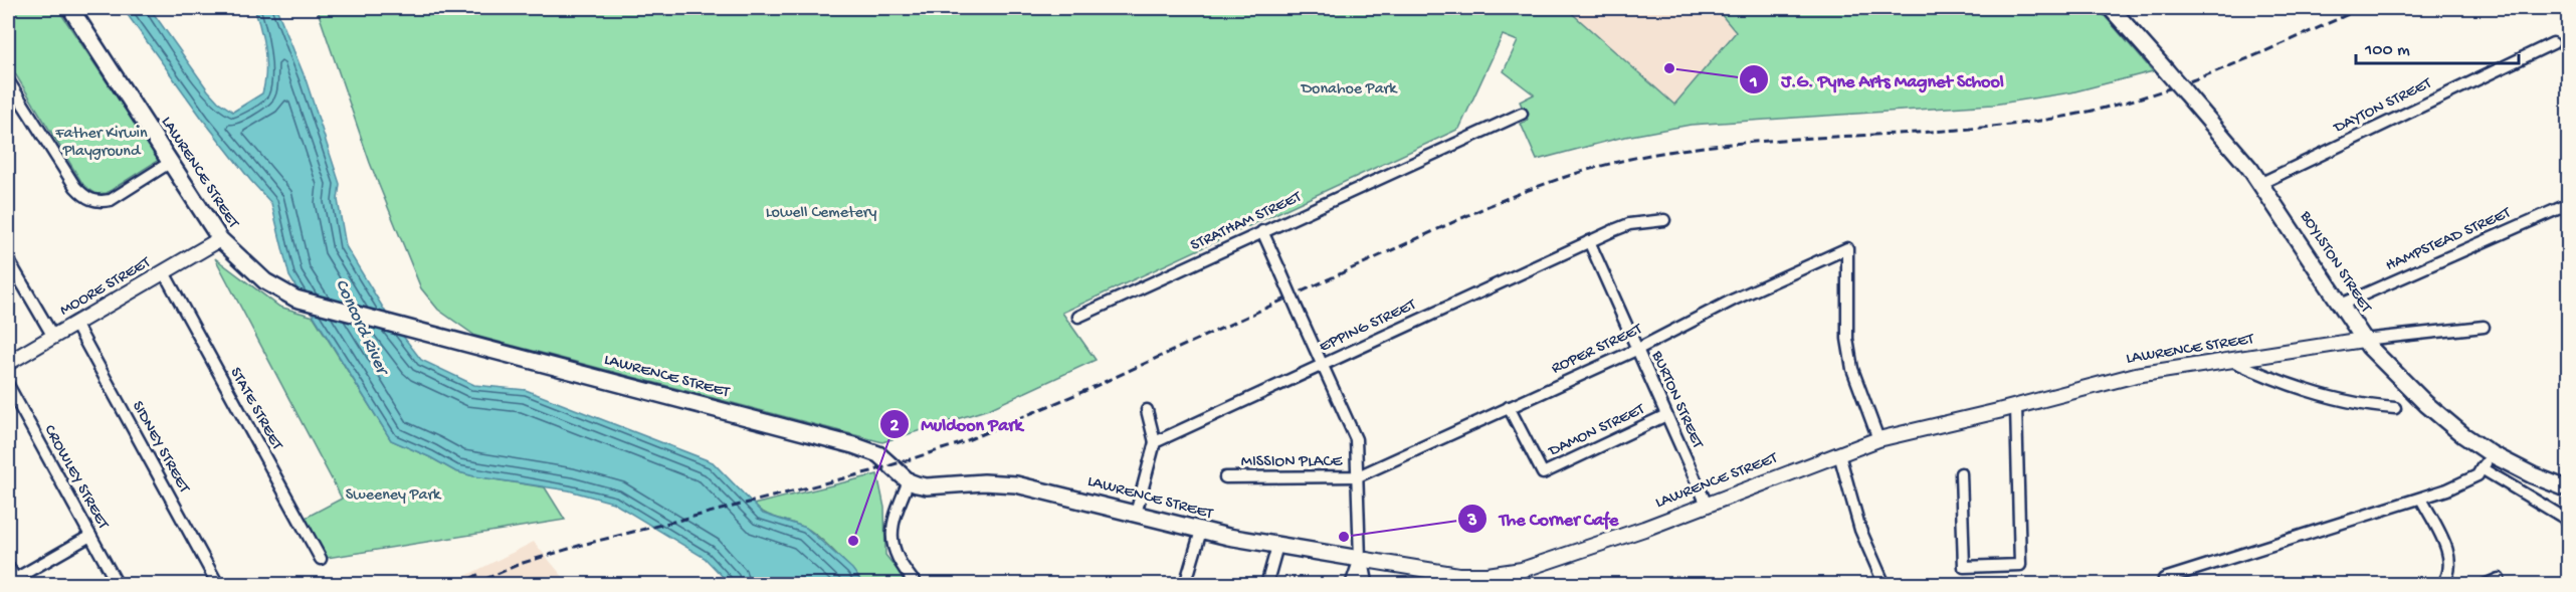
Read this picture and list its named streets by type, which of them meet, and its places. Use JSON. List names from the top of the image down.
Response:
{
  "streets": {
    "main road": ["LAWRENCE STREET", "BOYLSTON STREET"],
    "street": [
      "DAYTON STREET",
      "STRATHAM STREET",
      "HAMPSTEAD STREET",
      "MOORE STREET",
      "EPPING STREET",
      "ROPER STREET",
      "BURTON STREET",
      "STATE STREET",
      "DAMON STREET",
      "SIDNEY STREET",
      "MISSION PLACE",
      "CROWLEY STREET"
    ]
  },
  "crossings": [
    ["DAYTON STREET", "BOYLSTON STREET"],
    ["LAWRENCE STREET", "BOYLSTON STREET"],
    ["LAWRENCE STREET", "MOORE STREET"],
    ["LAWRENCE STREET", "ROPER STREET"],
    ["LAWRENCE STREET", "BURTON STREET"],
    ["HAMPSTEAD STREET", "BOYLSTON STREET"],
    ["MOORE STREET", "STATE STREET"],
    ["MOORE STREET", "SIDNEY STREET"],
    ["EPPING STREET", "BURTON STREET"],
    ["ROPER STREET", "BURTON STREET"],
    ["ROPER STREET", "DAMON STREET"],
    ["ROPER STREET", "MISSION PLACE"],
    ["BURTON STREET", "DAMON STREET"]
  ],
  "water": ["Concord River"],
  "parks": [
    "Donahoe Park",
    "Father Kirwin Playground",
    "Lowell Cemetery",
    "Sweeney Park"
  ],
  "places": ["J.G. Pyne Arts Magnet School", "The Corner Cafe", "Muldoon Park"],
  "scale_bar": "100 m"
}
